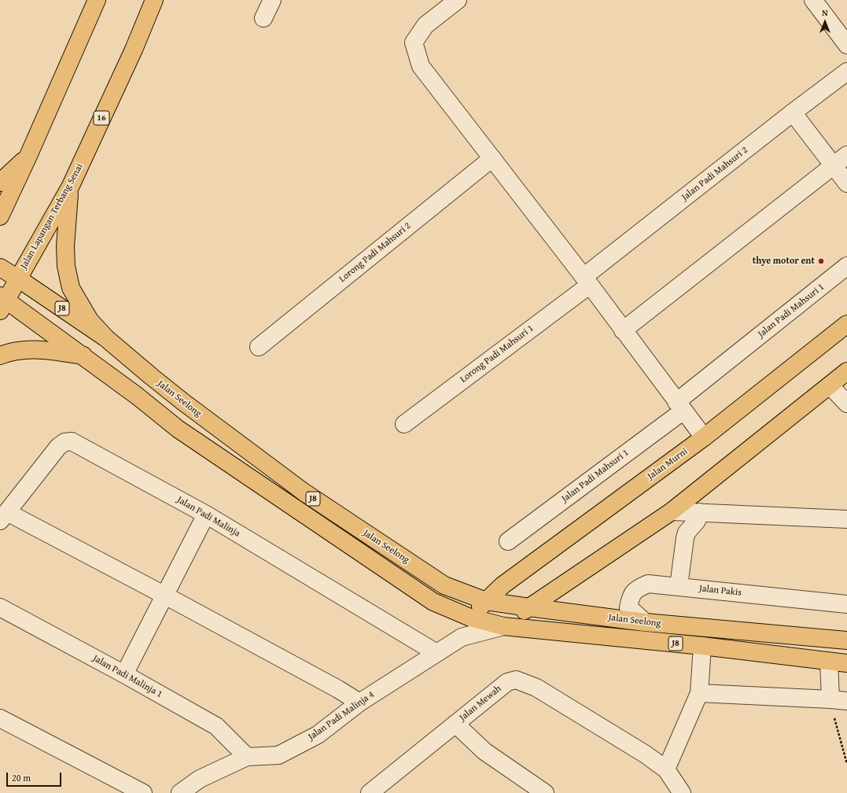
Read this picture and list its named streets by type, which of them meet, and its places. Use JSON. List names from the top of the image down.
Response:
{
  "streets": {
    "main road": [
      "16",
      "Jalan Lapangan Terbang Senai",
      "J8",
      "Jalan Seelong",
      "Jalan Murni"
    ],
    "street": [
      "Jalan Padi Mahsuri 2",
      "Lorong Padi Mahsuri 2",
      "Jalan Padi Mahsuri 1",
      "Lorong Padi Mahsuri 1",
      "Jalan Padi Malinja",
      "Jalan Pakis",
      "Jalan Padi Malinja 1",
      "Jalan Mewah",
      "Jalan Padi Malinja 4"
    ]
  },
  "crossings": [
    ["Jalan Padi Mahsuri 2", "Lorong Padi Mahsuri 1"],
    ["Jalan Lapangan Terbang Senai", "Jalan Seelong"],
    ["Jalan Seelong", "Jalan Murni"],
    ["Jalan Seelong", "Jalan Pakis"],
    ["Jalan Seelong", "Jalan Padi Malinja 4"],
    ["Jalan Padi Malinja", "Jalan Padi Malinja 4"],
    ["Jalan Padi Malinja 1", "Jalan Padi Malinja 4"]
  ],
  "places": ["thye motor ent"],
  "scale_bar": "20 m",
  "north": "top"
}
